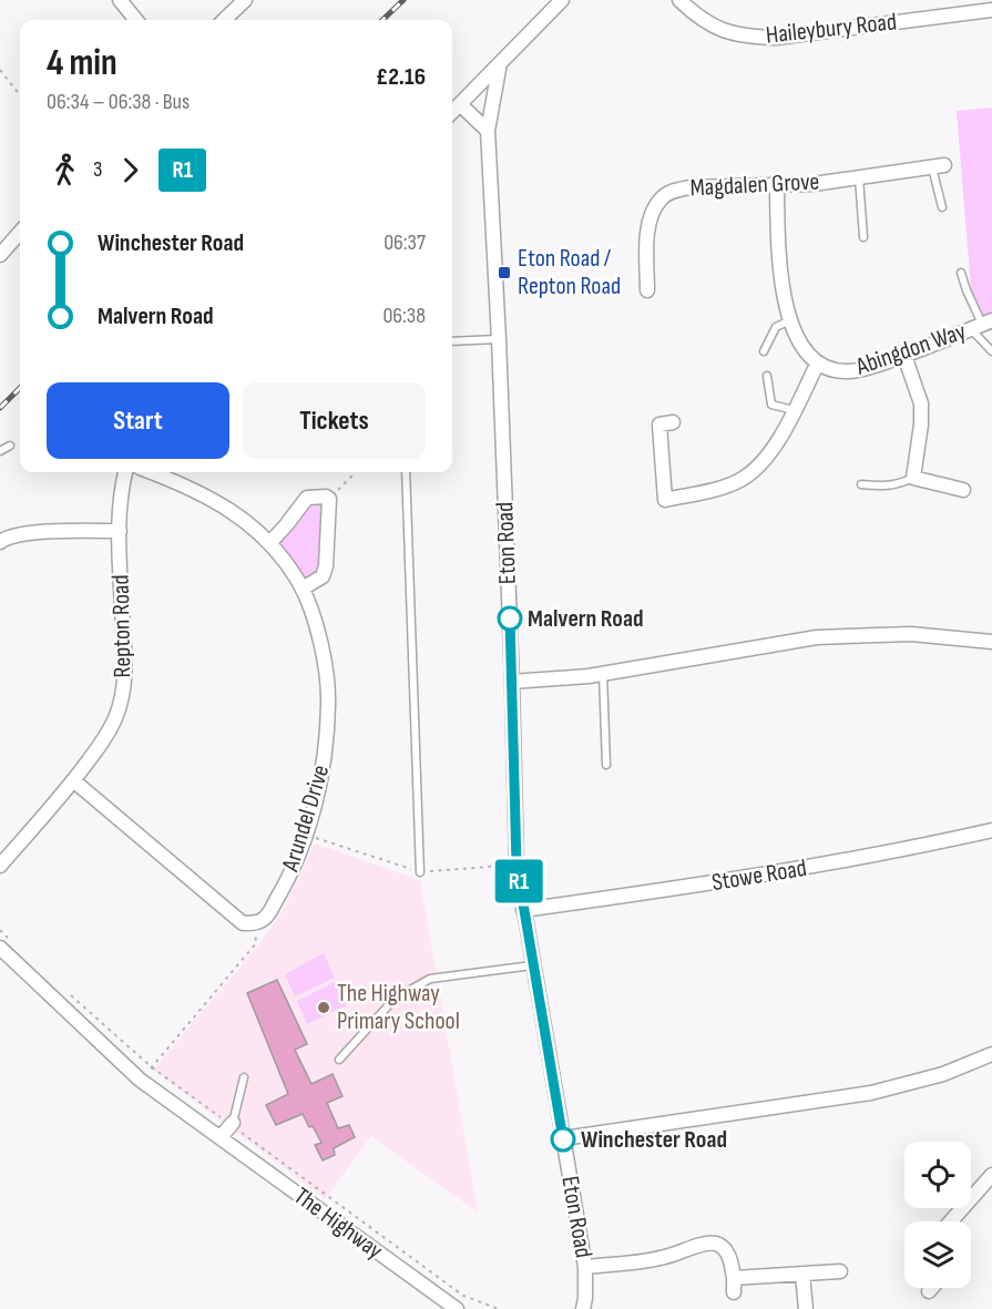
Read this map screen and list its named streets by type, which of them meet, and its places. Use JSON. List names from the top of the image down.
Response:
{
  "streets": {
    "street": [
      "Haileybury Road",
      "Magdalen Grove",
      "Abingdon Way",
      "Eton Road",
      "Repton Road",
      "Arundel Drive",
      "Stowe Road",
      "The Highway"
    ]
  },
  "crossings": [
    ["Magdalen Grove", "Abingdon Way"],
    ["Eton Road", "Stowe Road"]
  ],
  "places": {
    "transit": ["Eton Road / Repton Road"],
    "other": ["Malvern Road", "The Highway Primary School", "Winchester Road"]
  },
  "lines": ["bus line R1"],
  "page": {
    "on_map": "R1",
    "heading": ["4 min", "06:34 – 06:38 · Bus", "£2.16"],
    "legs": ["3", "R1"],
    "list": [
      {
        "name": "Winchester Road",
        "value": "06:37"
      },
      {
        "name": "Malvern Road",
        "value": "06:38"
      }
    ],
    "buttons": ["Start", "Tickets"]
  }
}
